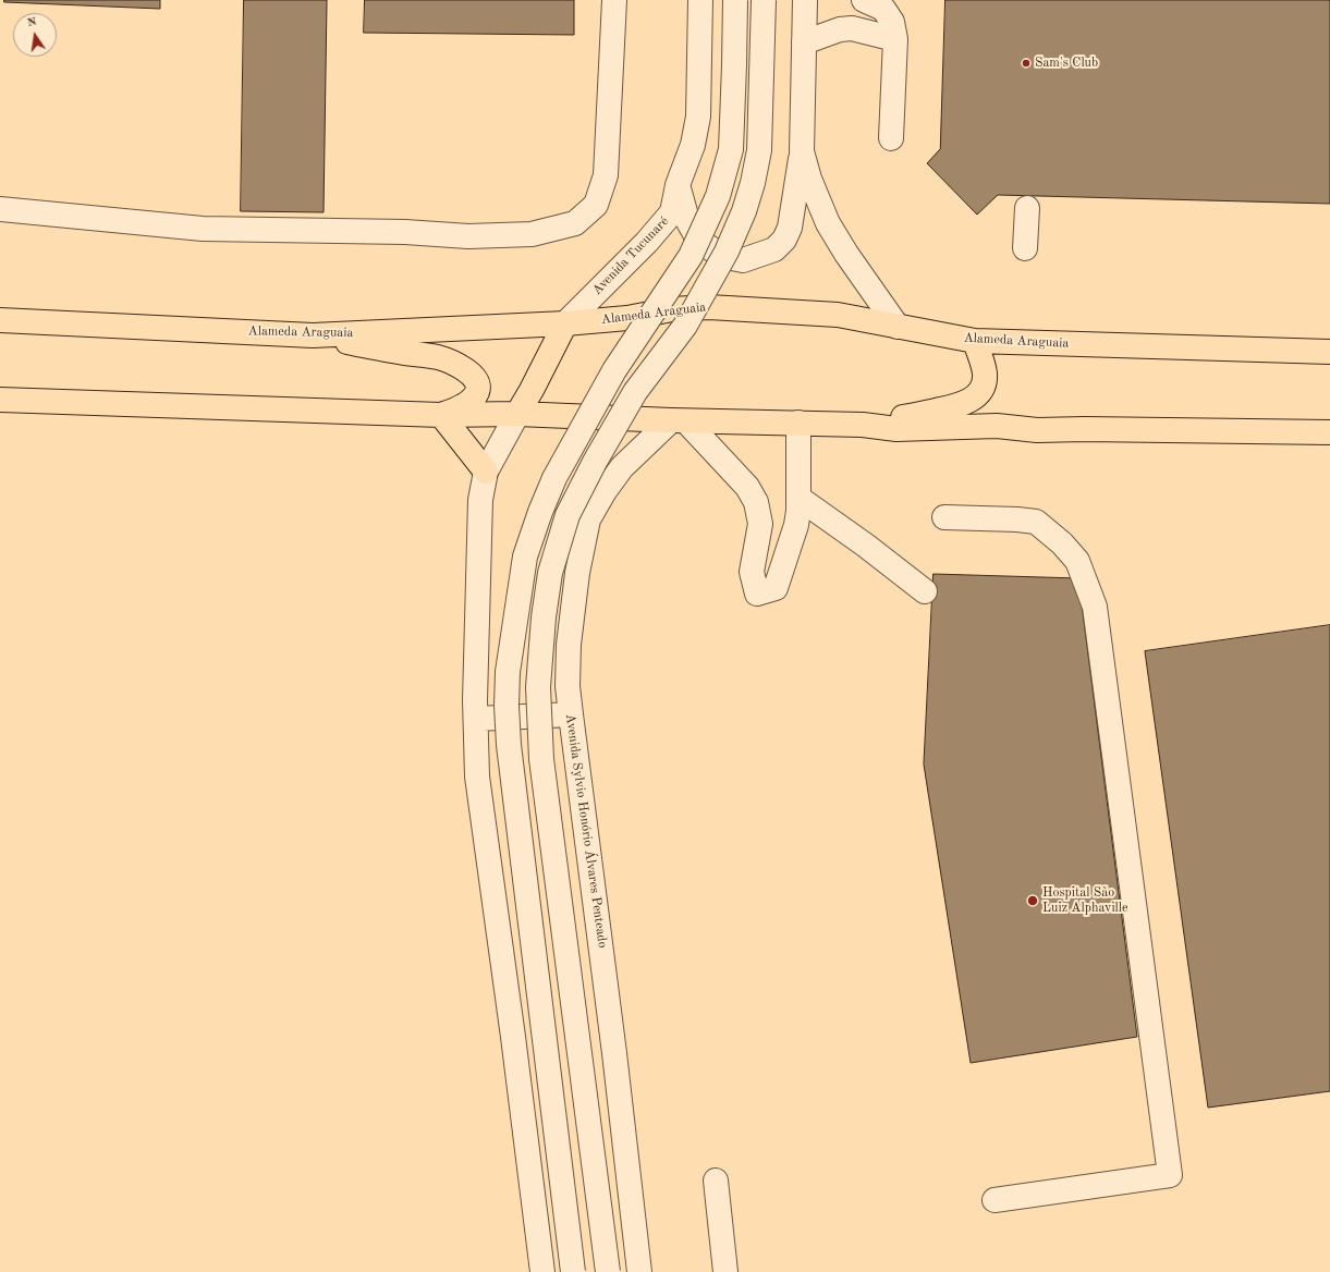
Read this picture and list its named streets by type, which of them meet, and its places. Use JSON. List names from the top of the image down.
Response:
{
  "streets": {
    "main road": ["Alameda Araguaia"],
    "street": ["Avenida Tucunaré", "Avenida Sylvio Honório Álvares Penteado"]
  },
  "crossings": [
    ["Avenida Tucunaré", "Alameda Araguaia"]
  ],
  "places": ["Sam's Club", "Hospital São Luiz Alphaville"],
  "north": "top"
}
